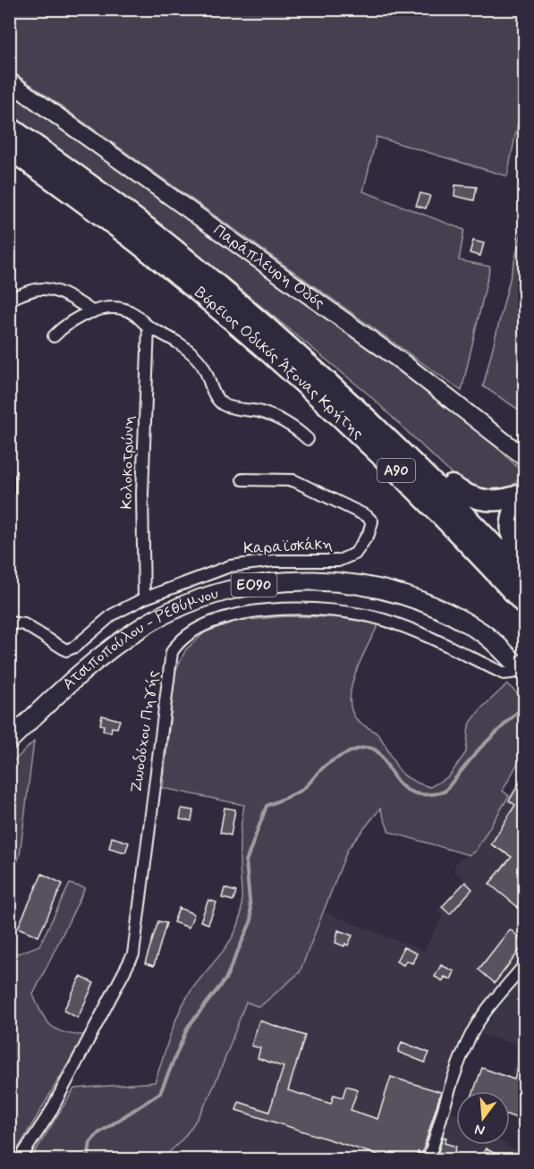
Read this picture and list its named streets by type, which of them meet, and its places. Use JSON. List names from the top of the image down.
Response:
{
  "streets": {
    "highway": ["Βόρειος Οδικός Άξονας Κρήτης", "Α90"],
    "main road": ["ΕΟ90", "Ατσιποπούλου - Ρεθύμνου"],
    "street": [
      "Παράπλευρη Οδός",
      "Κολοκοτρώνη",
      "Καραϊσκάκη",
      "Ζωοδόχου Πηγής"
    ]
  },
  "crossings": [
    ["Κολοκοτρώνη", "Καραϊσκάκη"],
    ["Ατσιποπούλου - Ρεθύμνου", "Ζωοδόχου Πηγής"]
  ],
  "north": "bottom"
}
